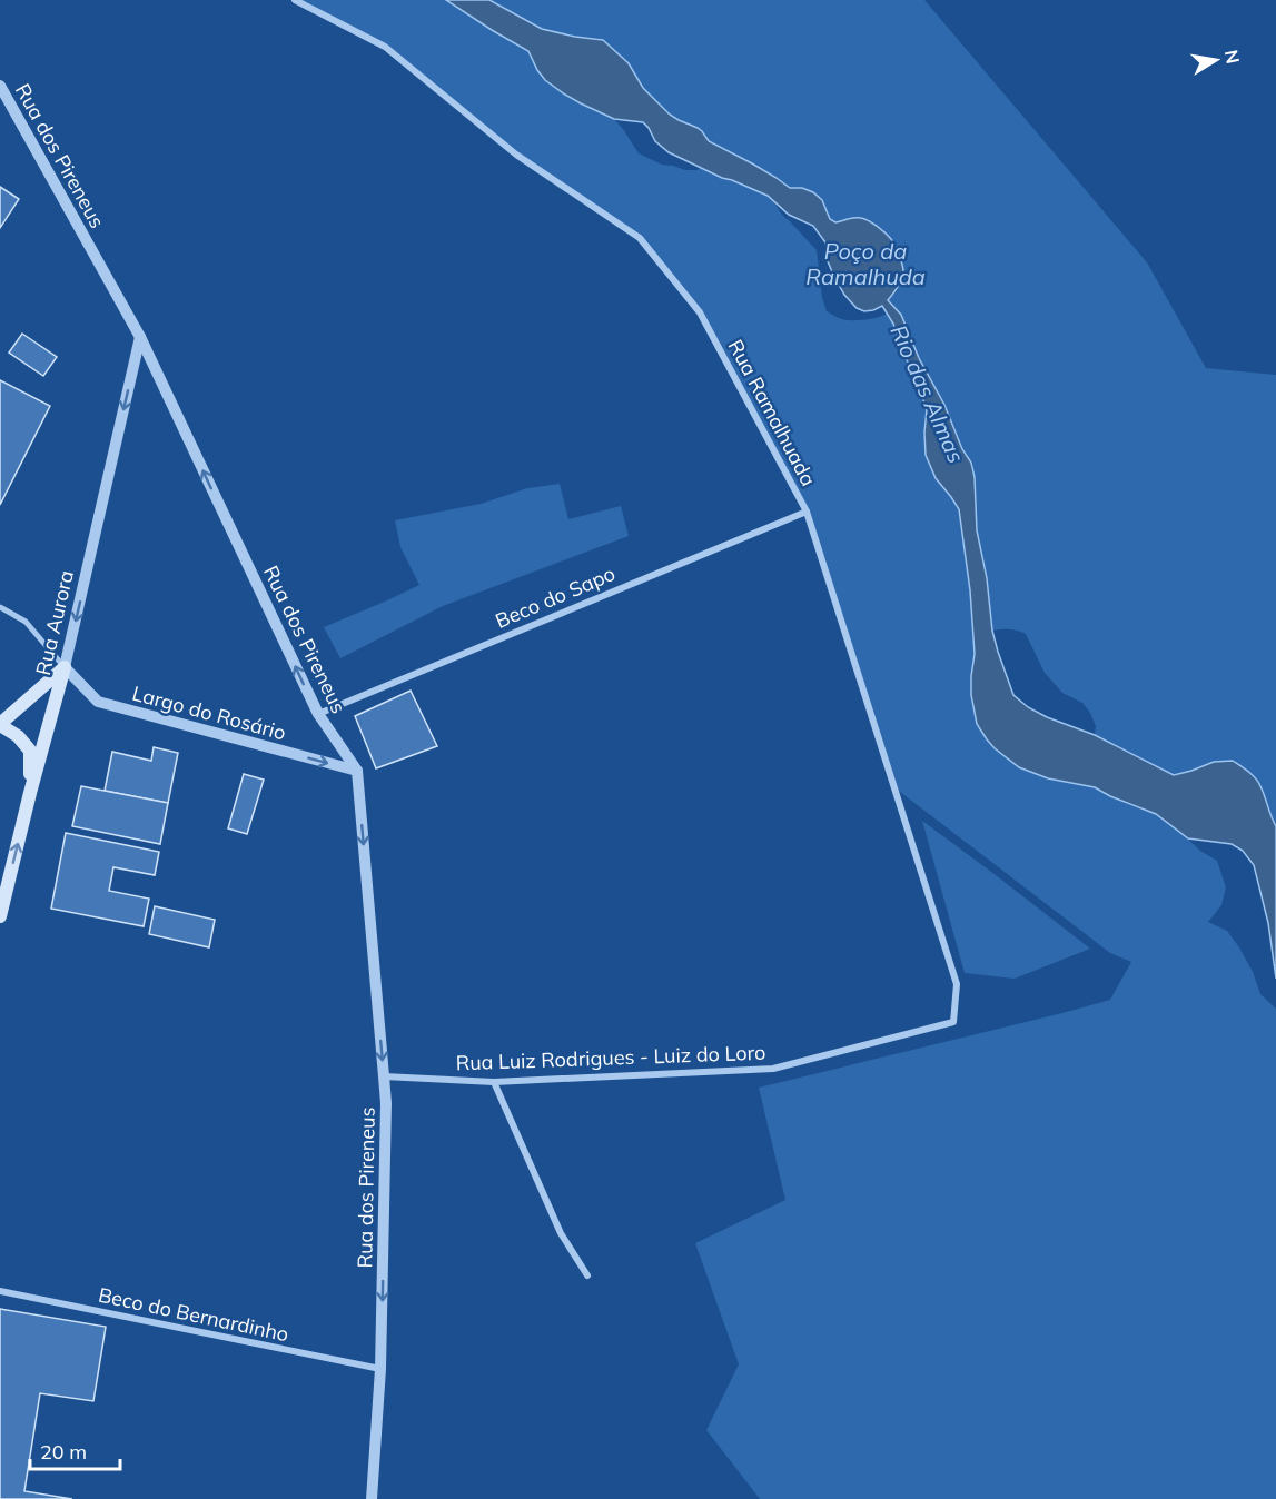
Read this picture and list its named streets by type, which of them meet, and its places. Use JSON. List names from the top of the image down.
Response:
{
  "streets": {
    "main road": ["Rua Aurora"],
    "street": [
      "Rua dos Pireneus",
      "Rua Ramalhuada",
      "Beco do Sapo",
      "Largo do Rosário",
      "Rua Luiz Rodrigues - Luiz do Loro",
      "Beco do Bernardinho"
    ]
  },
  "crossings": [
    ["Rua dos Pireneus", "Beco do Sapo"],
    ["Rua dos Pireneus", "Rua Aurora"],
    ["Rua dos Pireneus", "Largo do Rosário"],
    ["Rua dos Pireneus", "Rua Luiz Rodrigues - Luiz do Loro"],
    ["Rua dos Pireneus", "Beco do Bernardinho"],
    ["Rua Ramalhuada", "Beco do Sapo"],
    ["Rua Ramalhuada", "Rua Luiz Rodrigues - Luiz do Loro"],
    ["Rua Aurora", "Largo do Rosário"]
  ],
  "one_way": ["Largo do Rosário"],
  "water": ["Poço da Ramalhuda", "Rio das Almas"],
  "scale_bar": "20 m",
  "north": "right"
}
